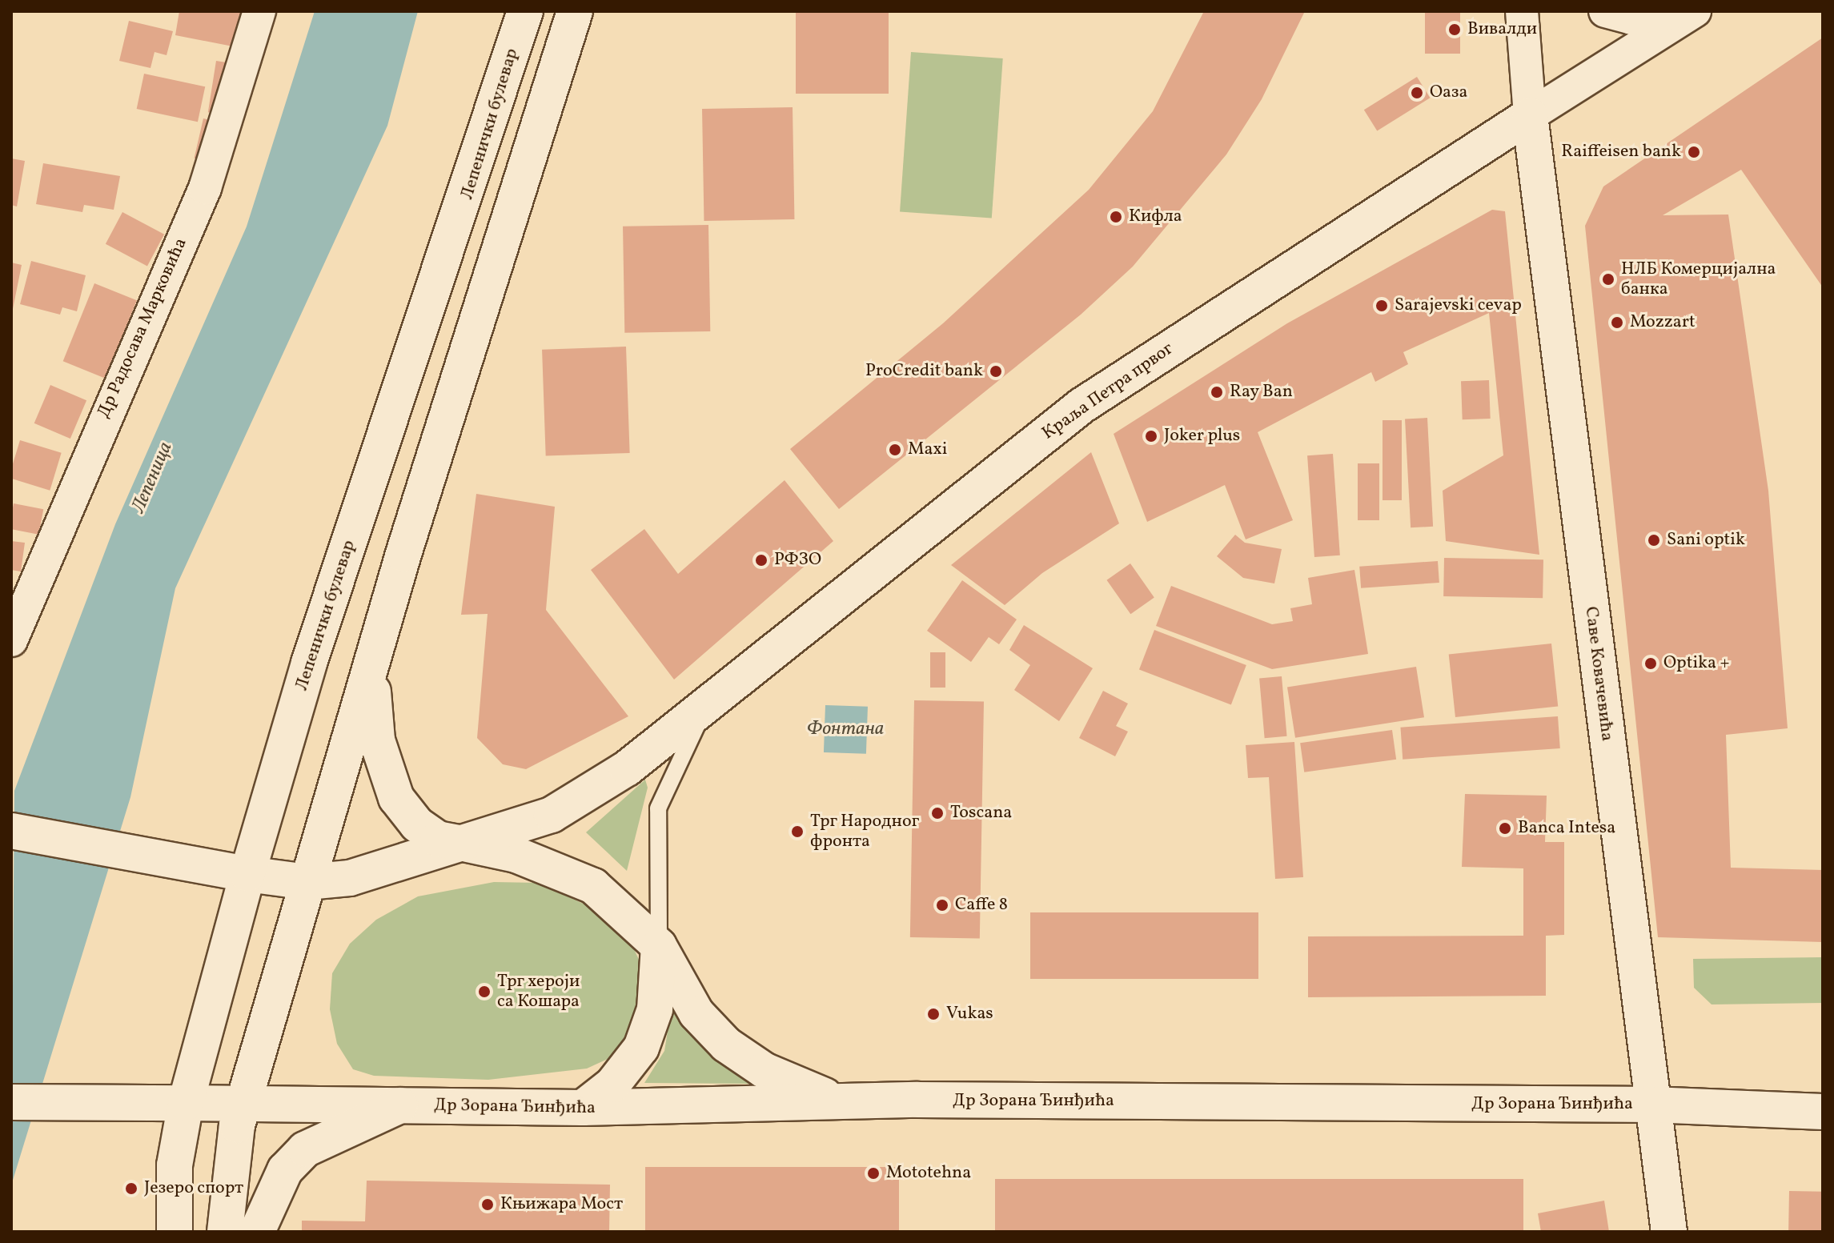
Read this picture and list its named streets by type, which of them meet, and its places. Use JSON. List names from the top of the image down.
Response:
{
  "streets": {
    "street": [
      "Лепенички булевар",
      "Др Радосава Марковића",
      "Краља Петра првог",
      "Саве Ковачевића",
      "Др Зорана Ђинђића"
    ]
  },
  "crossings": [
    ["Лепенички булевар", "Др Зорана Ђинђића"],
    ["Краља Петра првог", "Саве Ковачевића"],
    ["Саве Ковачевића", "Др Зорана Ђинђића"]
  ],
  "water": ["Лепеница", "Фонтана"],
  "places": [
    "Вивалди",
    "Оаза",
    "Raiffeisen bank",
    "Кифла",
    "НЛБ Комерцијална банка",
    "Sarajevski cevap",
    "Mozzart",
    "ProCredit bank",
    "Ray Ban",
    "Joker plus",
    "Maxi",
    "Sani optik",
    "РФЗО",
    "Optika +",
    "Toscana",
    "Banca Intesa",
    "Трг Народног фронта",
    "Caffe 8",
    "Трг хероји са Кошара",
    "Vukas",
    "Mototehna",
    "Језеро спорт",
    "Књижара Мост"
  ]
}
